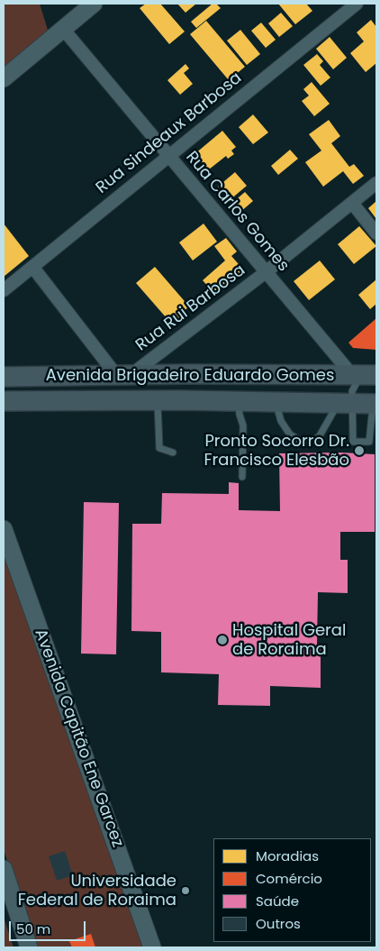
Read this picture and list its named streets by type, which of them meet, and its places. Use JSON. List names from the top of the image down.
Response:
{
  "streets": {
    "main road": ["Avenida Brigadeiro Eduardo Gomes"],
    "street": [
      "Rua Sindeaux Barbosa",
      "Rua Carlos Gomes",
      "Rua Rui Barbosa",
      "Avenida Capitão Ene Garcez"
    ]
  },
  "crossings": [
    ["Rua Sindeaux Barbosa", "Rua Carlos Gomes"],
    ["Rua Carlos Gomes", "Rua Rui Barbosa"],
    ["Rua Carlos Gomes", "Avenida Brigadeiro Eduardo Gomes"],
    ["Rua Rui Barbosa", "Avenida Brigadeiro Eduardo Gomes"]
  ],
  "places": ["Pronto Socorro Dr. Francisco Elesbão", "Hospital Geral de Roraima", "Universidade Federal de Roraima"],
  "legend": [
    "Moradias",
    "Comércio",
    "Saúde",
    "Outros"
  ],
  "scale_bar": "50 m"
}
